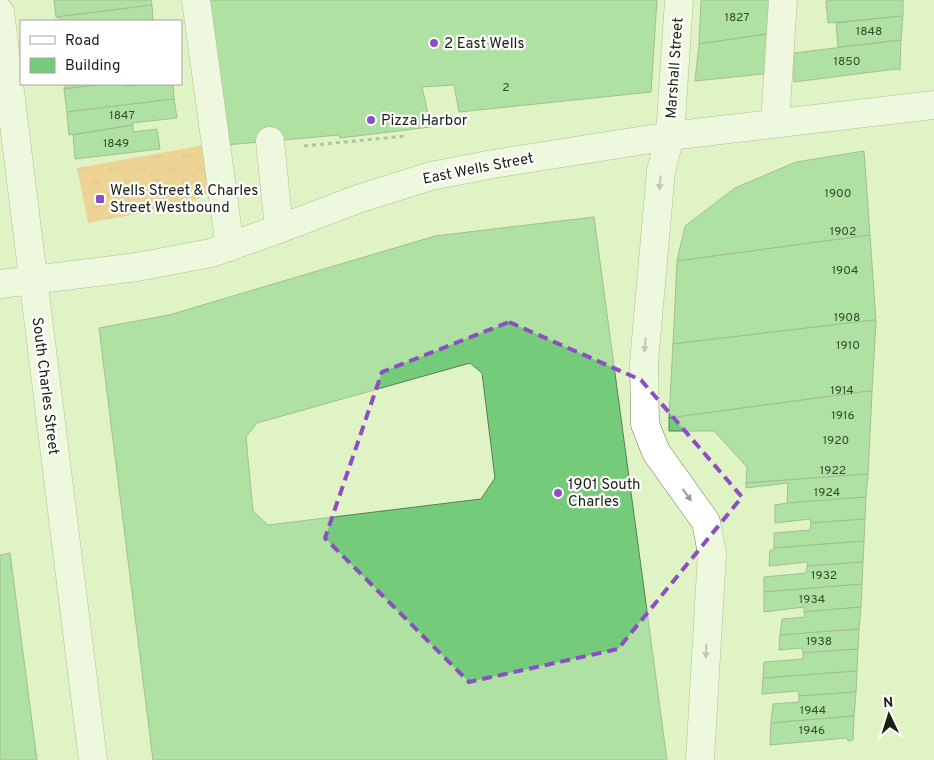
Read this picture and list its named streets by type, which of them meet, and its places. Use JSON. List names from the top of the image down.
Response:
{
  "streets": {
    "street": ["Marshall Street", "East Wells Street", "South Charles Street"]
  },
  "crossings": [
    ["Marshall Street", "East Wells Street"],
    ["East Wells Street", "South Charles Street"]
  ],
  "one_way": ["Marshall Street"],
  "places": {
    "other": ["2 East Wells", "Pizza Harbor", "1901 South Charles"],
    "transit": ["Wells Street & Charles Street Westbound"]
  },
  "house_numbers": [
    "1827",
    "1848",
    "1850",
    "2",
    "1847",
    "1849",
    "1900",
    "1902",
    "1904",
    "1908",
    "1910",
    "1914",
    "1916",
    "1920",
    "1922",
    "1924",
    "1932",
    "1934",
    "1938",
    "1944",
    "1946"
  ],
  "legend": ["Road", "Building"],
  "north": "top"
}
